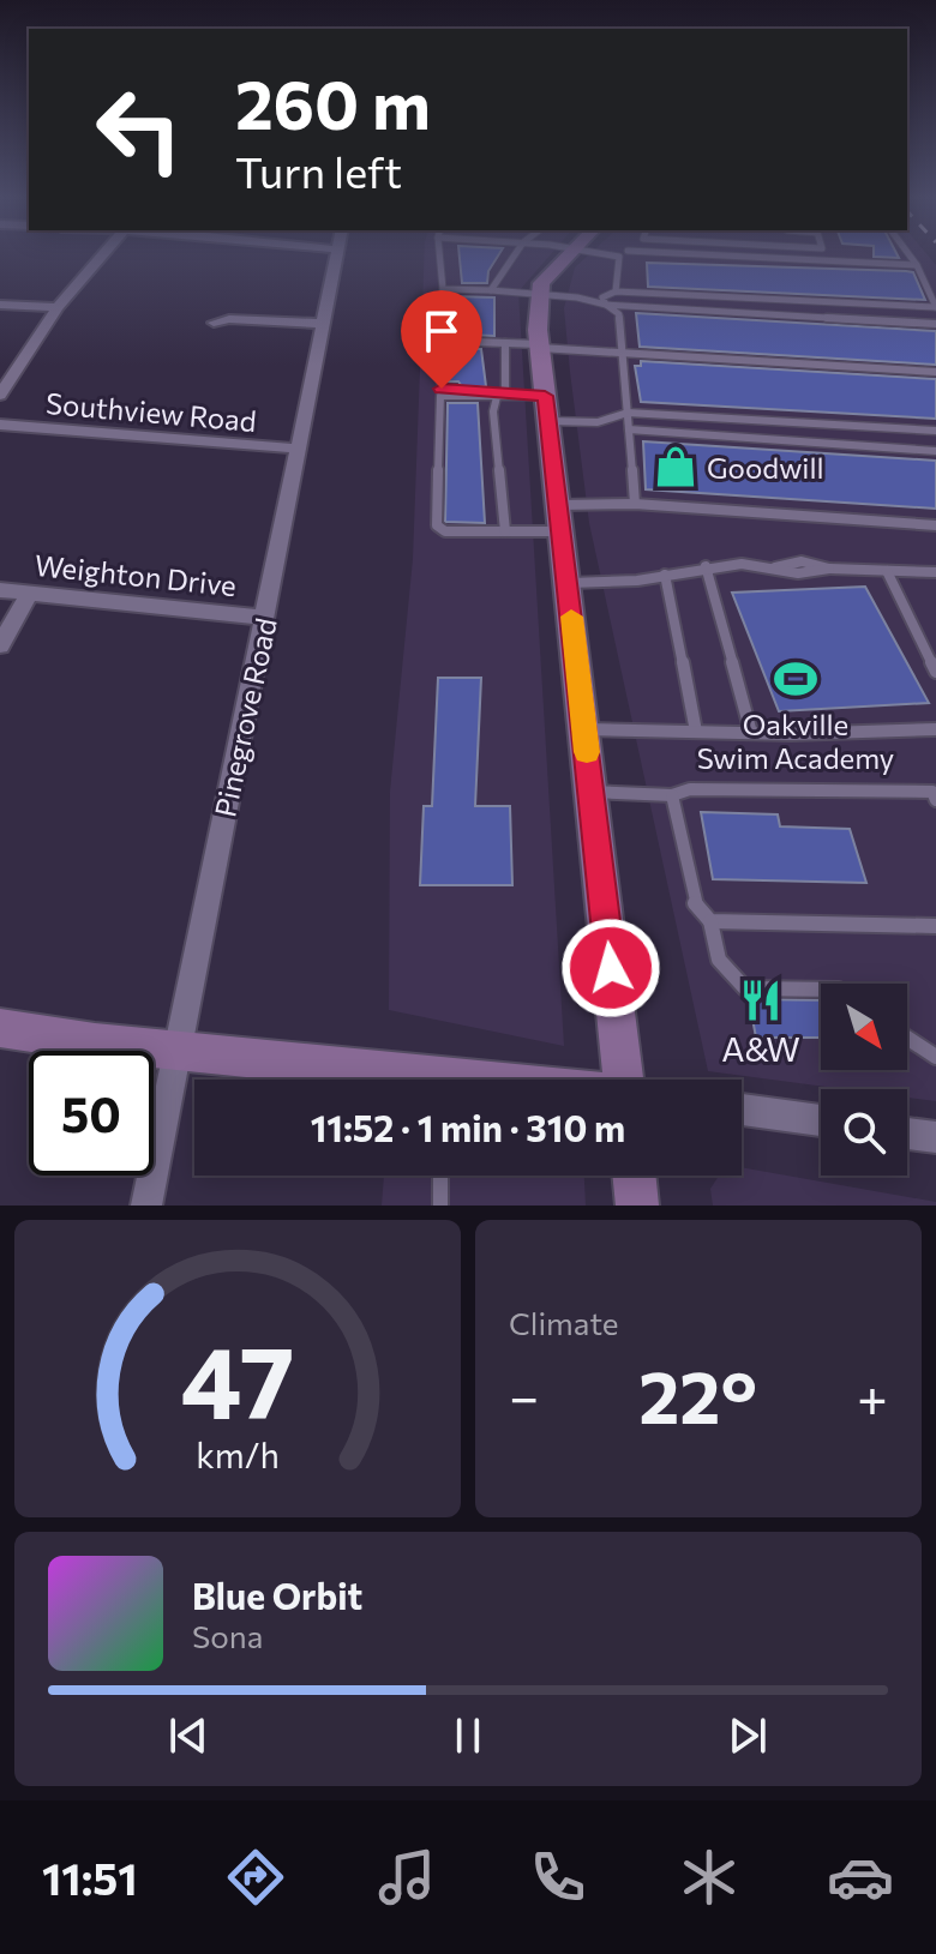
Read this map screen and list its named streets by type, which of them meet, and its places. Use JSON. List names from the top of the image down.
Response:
{
  "streets": {
    "street": ["Southview Road", "Weighton Drive", "Pinegrove Road"]
  },
  "crossings": [
    ["Southview Road", "Pinegrove Road"],
    ["Weighton Drive", "Pinegrove Road"]
  ],
  "places": {
    "shop": ["Goodwill"],
    "sports": ["Oakville Swim Academy"],
    "restaurant": ["A&W"]
  },
  "north": "bottom right",
  "page": {
    "turn": ["260 m", "Turn left"],
    "limit": "50",
    "trip": "11:52 · 1 min · 310 m",
    "tile": "Climate",
    "heat": ["−", "22°", "+"],
    "song": ["Blue Orbit", "Sona"],
    "tabs": "11:51",
    "gauge": ["47", "km/h"]
  }
}
